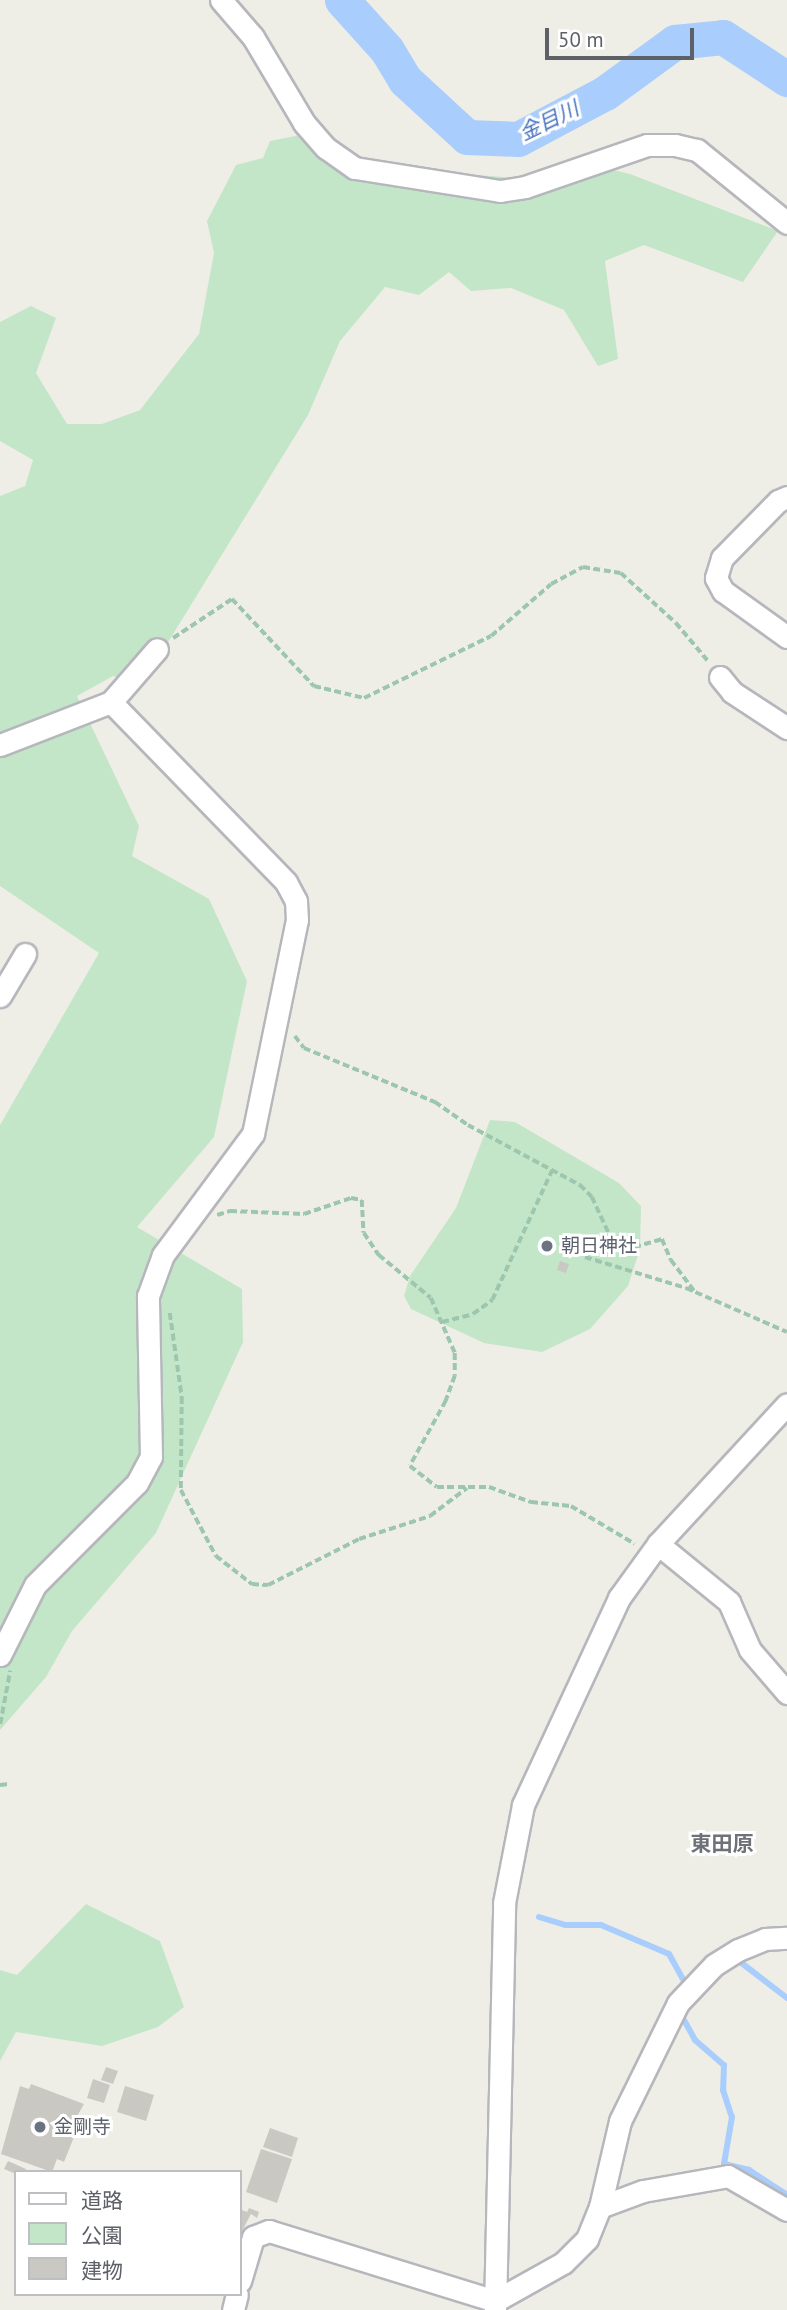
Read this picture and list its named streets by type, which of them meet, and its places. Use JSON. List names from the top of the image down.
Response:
{
  "districts": ["東田原"],
  "water": ["金目川"],
  "places": ["朝日神社", "金剛寺"],
  "legend": ["道路", "公園", "建物"],
  "scale_bar": "50 m"
}
